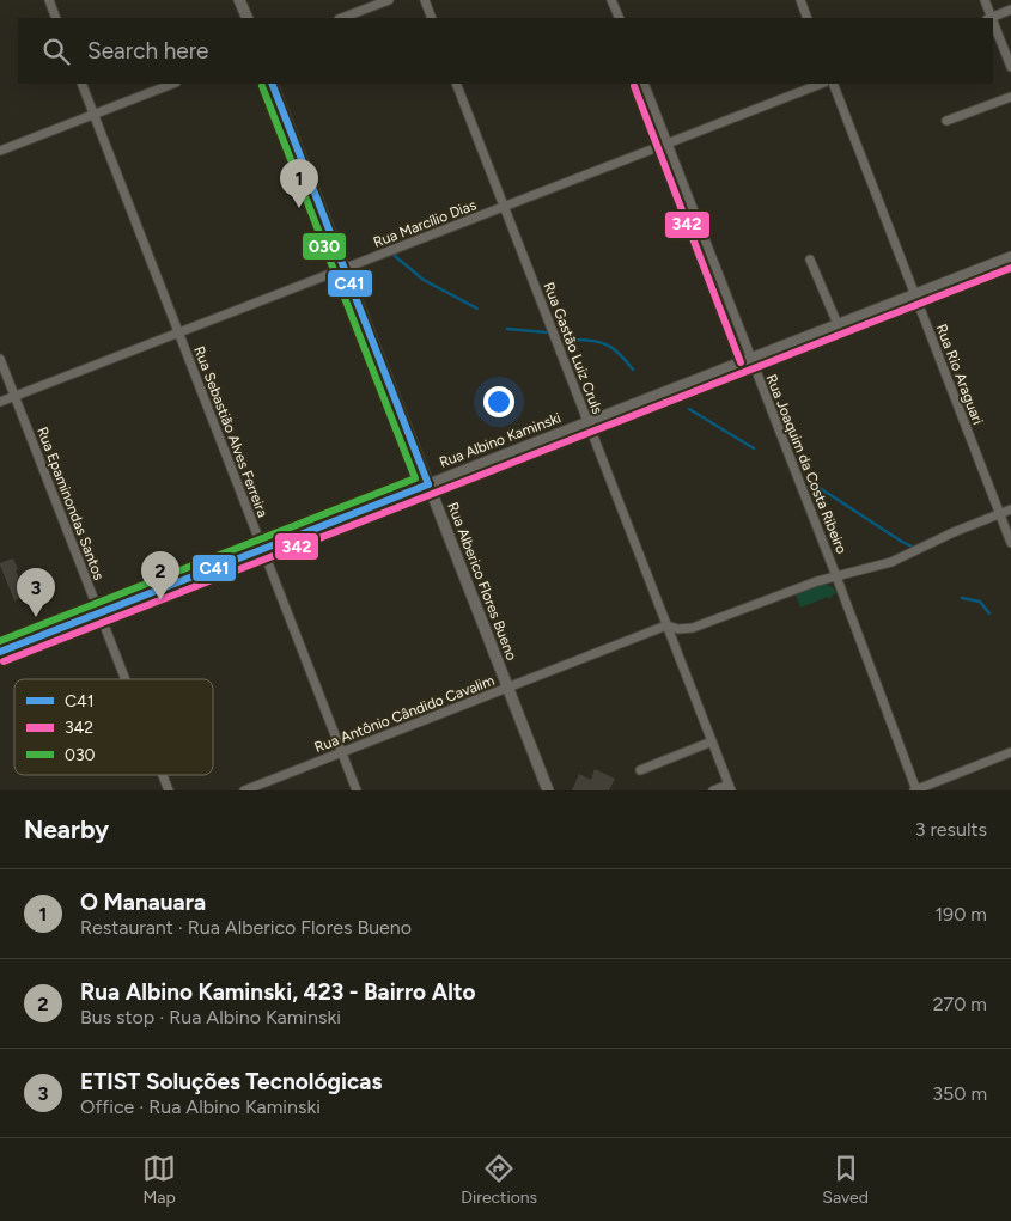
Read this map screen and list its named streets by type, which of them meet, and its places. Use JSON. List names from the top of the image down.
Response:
{
  "streets": {
    "street": [
      "Rua Marcílio Dias",
      "Rua Gastão Luiz Cruls",
      "Rua Rio Araguari",
      "Rua Sebastião Alves Ferreira",
      "Rua Albino Kaminski",
      "Rua Joaquim da Costa Ribeiro",
      "Rua Epaminondas Santos",
      "Rua Alberico Flores Bueno",
      "Rua Antônio Cândido Cavalim"
    ]
  },
  "crossings": [
    ["Rua Marcílio Dias", "Rua Gastão Luiz Cruls"],
    ["Rua Marcílio Dias", "Rua Sebastião Alves Ferreira"],
    ["Rua Marcílio Dias", "Rua Joaquim da Costa Ribeiro"],
    ["Rua Marcílio Dias", "Rua Epaminondas Santos"],
    ["Rua Marcílio Dias", "Rua Alberico Flores Bueno"],
    ["Rua Gastão Luiz Cruls", "Rua Albino Kaminski"],
    ["Rua Gastão Luiz Cruls", "Rua Antônio Cândido Cavalim"],
    ["Rua Rio Araguari", "Rua Albino Kaminski"],
    ["Rua Rio Araguari", "Rua Antônio Cândido Cavalim"],
    ["Rua Sebastião Alves Ferreira", "Rua Albino Kaminski"],
    ["Rua Sebastião Alves Ferreira", "Rua Antônio Cândido Cavalim"],
    ["Rua Albino Kaminski", "Rua Joaquim da Costa Ribeiro"],
    ["Rua Albino Kaminski", "Rua Epaminondas Santos"],
    ["Rua Albino Kaminski", "Rua Alberico Flores Bueno"],
    ["Rua Joaquim da Costa Ribeiro", "Rua Antônio Cândido Cavalim"],
    ["Rua Alberico Flores Bueno", "Rua Antônio Cândido Cavalim"]
  ],
  "lines": ["transit line C41", "transit line 342", "transit line 030"],
  "legend": ["C41", "342", "030"],
  "page": {
    "search": "Search here",
    "pins": ["1", "2", "3"],
    "heading": ["Nearby", "3 results"],
    "list": [
      {
        "mark": "1",
        "name": "O Manauara",
        "note": "Restaurant · Rua Alberico Flores Bueno",
        "value": "190 m"
      },
      {
        "mark": "2",
        "name": "Rua Albino Kaminski, 423 - Bairro Alto",
        "note": "Bus stop · Rua Albino Kaminski",
        "value": "270 m"
      },
      {
        "mark": "3",
        "name": "ETIST Soluções Tecnológicas",
        "note": "Office · Rua Albino Kaminski",
        "value": "350 m"
      }
    ],
    "nav": ["Map", "Directions", "Saved"]
  }
}
